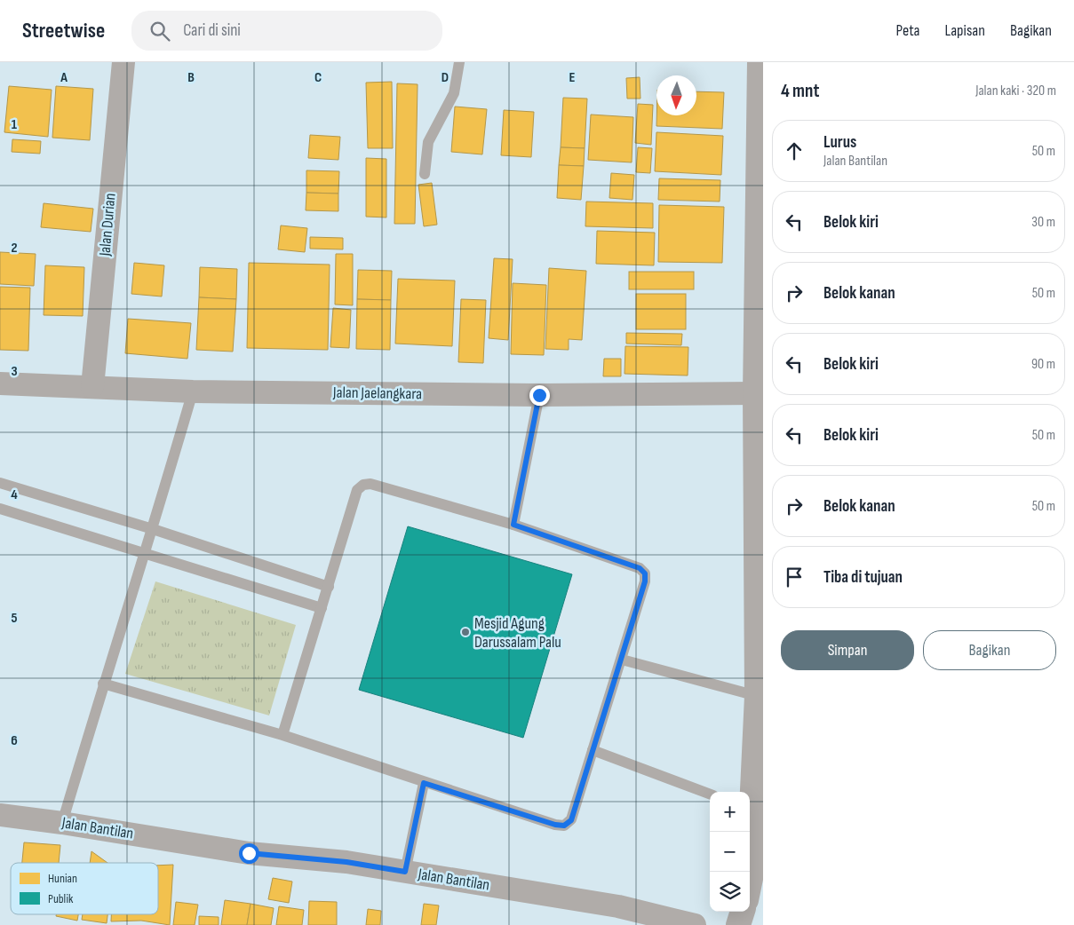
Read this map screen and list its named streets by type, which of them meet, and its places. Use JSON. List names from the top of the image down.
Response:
{
  "streets": {
    "street": ["Jalan Durian", "Jalan Jaelangkara", "Jalan Bantilan"]
  },
  "crossings": [
    ["Jalan Durian", "Jalan Jaelangkara"]
  ],
  "places": ["Mesjid Agung Darussalam Palu"],
  "legend": ["Hunian", "Publik"],
  "north": "bottom",
  "page": {
    "header": "Streetwise",
    "search": "Cari di sini",
    "nav": ["Peta", "Lapisan", "Bagikan"],
    "heading": ["4 mnt", "Jalan kaki · 320 m"],
    "list": [
      ["Lurus", "Jalan Bantilan", "50 m"],
      ["Belok kiri", "30 m"],
      ["Belok kanan", "50 m"],
      ["Belok kiri", "90 m"],
      ["Belok kiri", "50 m"],
      ["Belok kanan", "50 m"],
      "Tiba di tujuan"
    ],
    "buttons": ["Simpan", "Bagikan"],
    "map_buttons": ["+", "−"]
  },
  "grid": {
    "columns": [
      "A",
      "B",
      "C",
      "D",
      "E"
    ],
    "rows": [
      "1",
      "2",
      "3",
      "4",
      "5",
      "6"
    ]
  }
}
